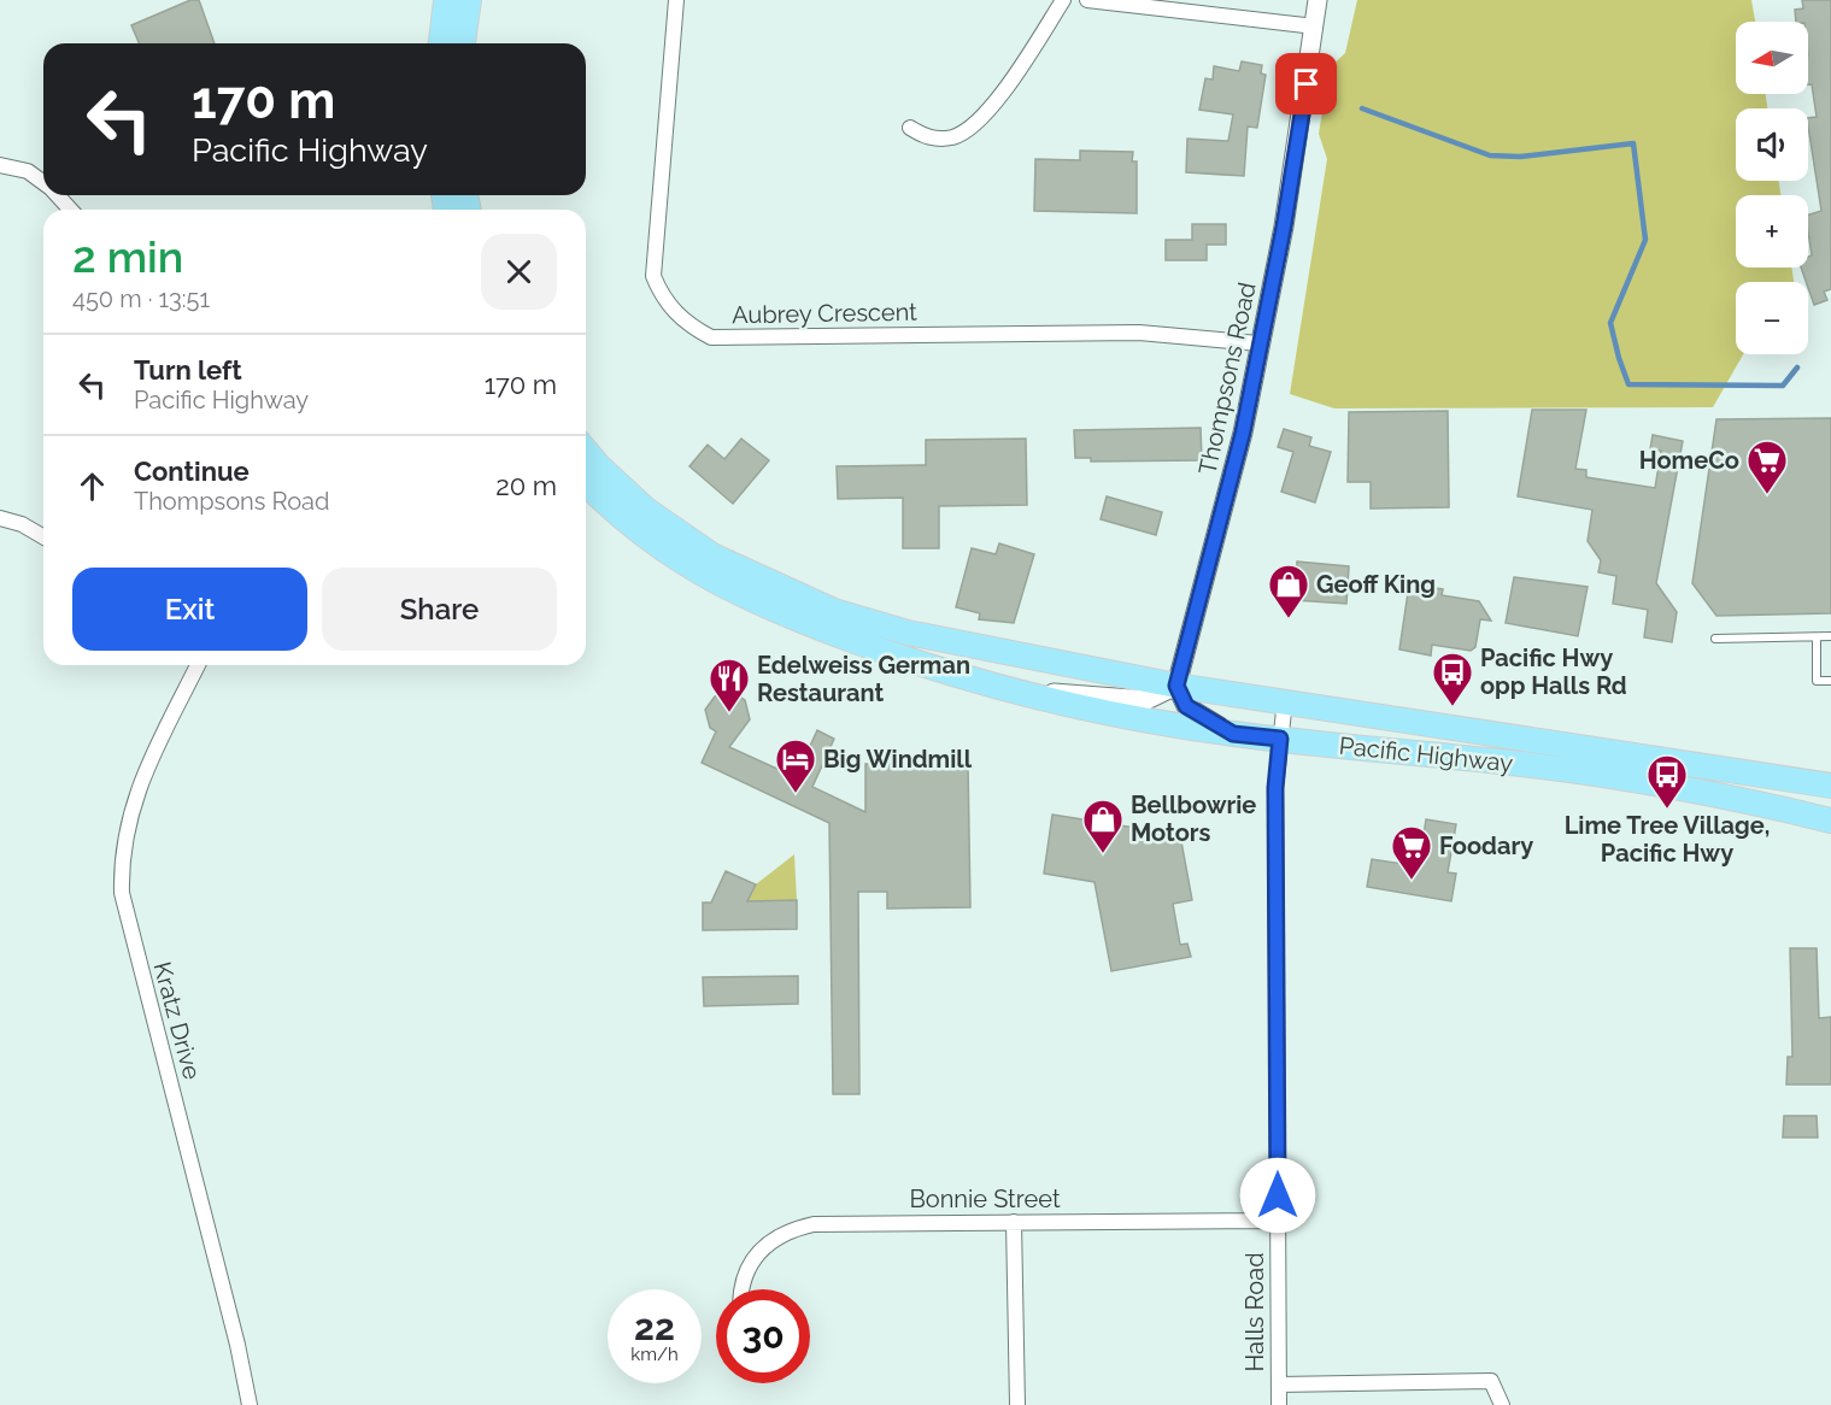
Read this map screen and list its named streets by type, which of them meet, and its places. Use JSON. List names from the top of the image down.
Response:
{
  "streets": {
    "highway": ["Pacific Highway"],
    "street": [
      "Aubrey Crescent",
      "Thompsons Road",
      "Kratz Drive",
      "Bonnie Street",
      "Halls Road"
    ]
  },
  "crossings": [
    ["Aubrey Crescent", "Thompsons Road"],
    ["Thompsons Road", "Pacific Highway"],
    ["Pacific Highway", "Halls Road"],
    ["Bonnie Street", "Halls Road"]
  ],
  "places": {
    "supermarket": ["HomeCo", "Foodary"],
    "shop": ["Geoff King", "Bellbowrie Motors"],
    "bus stop": ["Pacific Hwy opp Halls Rd", "Lime Tree Village, Pacific Hwy"],
    "restaurant": ["Edelweiss German Restaurant"],
    "hotel": ["Big Windmill"]
  },
  "north": "left",
  "page": {
    "map_buttons": ["+", "−"],
    "turn": ["170 m", "Pacific Highway"],
    "heading": ["2 min", "450 m · 13:51"],
    "list": [
      {
        "name": "Turn left",
        "note": "Pacific Highway",
        "value": "170 m"
      },
      {
        "name": "Continue",
        "note": "Thompsons Road",
        "value": "20 m"
      }
    ],
    "buttons": ["Exit", "Share"],
    "speed": "22 km/h",
    "limit": "30"
  }
}
